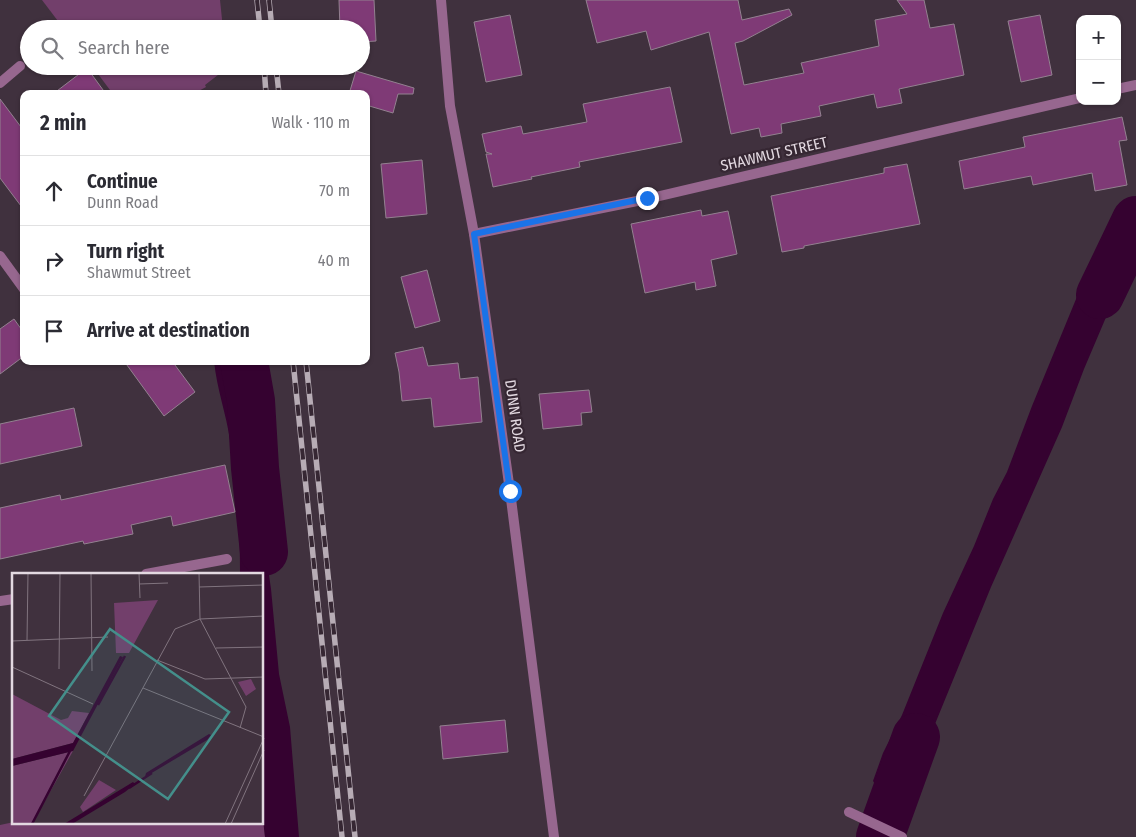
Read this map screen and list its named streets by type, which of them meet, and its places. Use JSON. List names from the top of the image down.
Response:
{
  "streets": {
    "street": ["SHAWMUT STREET", "DUNN ROAD"]
  },
  "crossings": [
    ["SHAWMUT STREET", "DUNN ROAD"]
  ],
  "page": {
    "map_buttons": ["+", "−"],
    "search": "Search here",
    "heading": ["2 min", "Walk · 110 m"],
    "list": [
      ["Continue", "Dunn Road", "70 m"],
      ["Turn right", "Shawmut Street", "40 m"],
      "Arrive at destination"
    ]
  }
}
